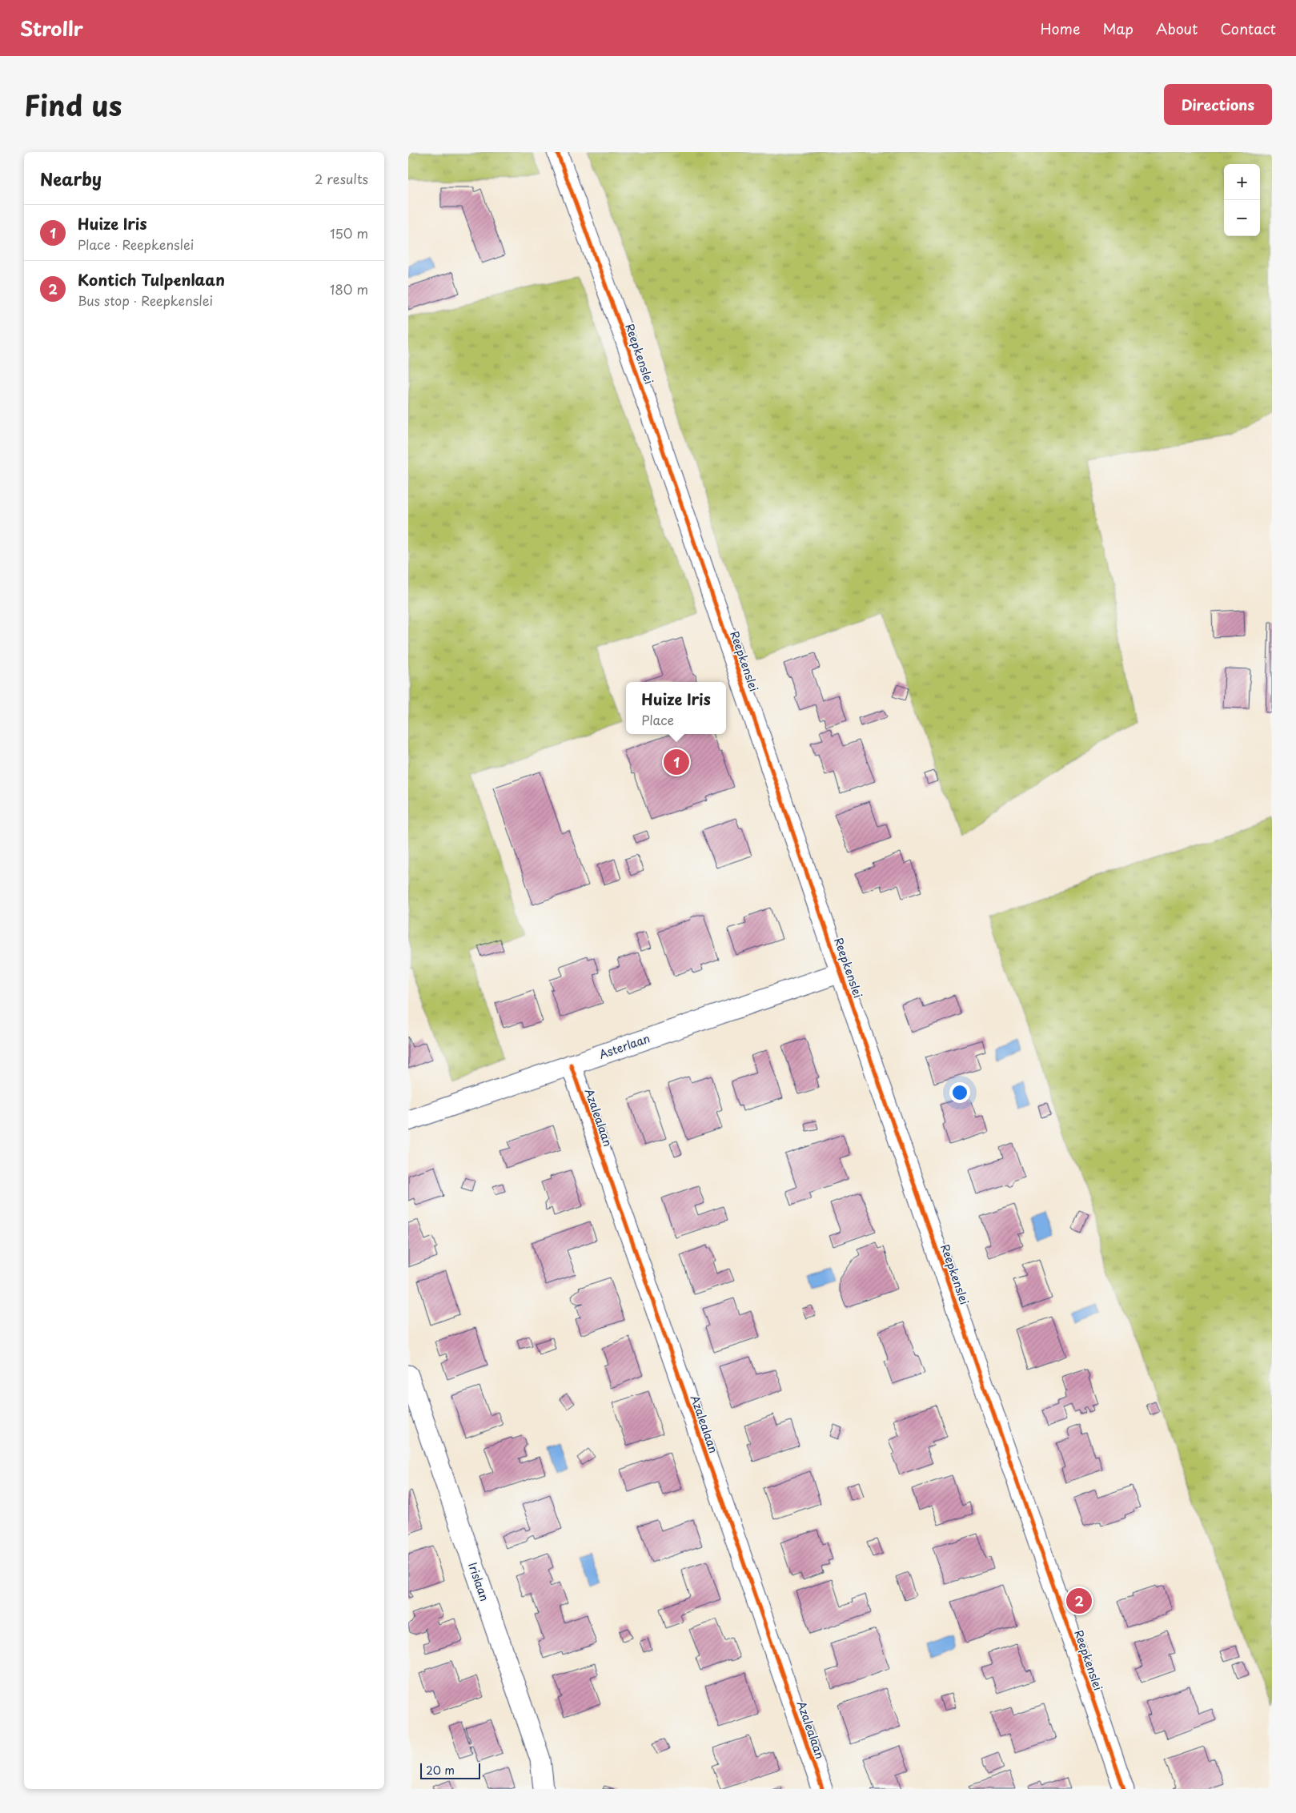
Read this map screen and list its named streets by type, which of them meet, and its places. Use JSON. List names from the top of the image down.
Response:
{
  "streets": {
    "street": [
      "Reepkenslei",
      "Asterlaan",
      "Azalealaan",
      "Irislaan"
    ]
  },
  "crossings": [
    ["Reepkenslei", "Asterlaan"],
    ["Asterlaan", "Azalealaan"]
  ],
  "scale_bar": "20 m",
  "page": {
    "header": "Strollr",
    "nav": [
      "Home",
      "Map",
      "About",
      "Contact"
    ],
    "title": "Find us",
    "buttons": "Directions",
    "heading": ["Nearby", "2 results"],
    "map_buttons": ["+", "−"],
    "list": [
      {
        "mark": "1",
        "name": "Huize Iris",
        "note": "Place · Reepkenslei",
        "value": "150 m"
      },
      {
        "mark": "2",
        "name": "Kontich Tulpenlaan",
        "note": "Bus stop · Reepkenslei",
        "value": "180 m"
      }
    ],
    "popup": ["Huize Iris", "Place"],
    "pins": ["1", "2"],
    "scale": "20 m"
  }
}
